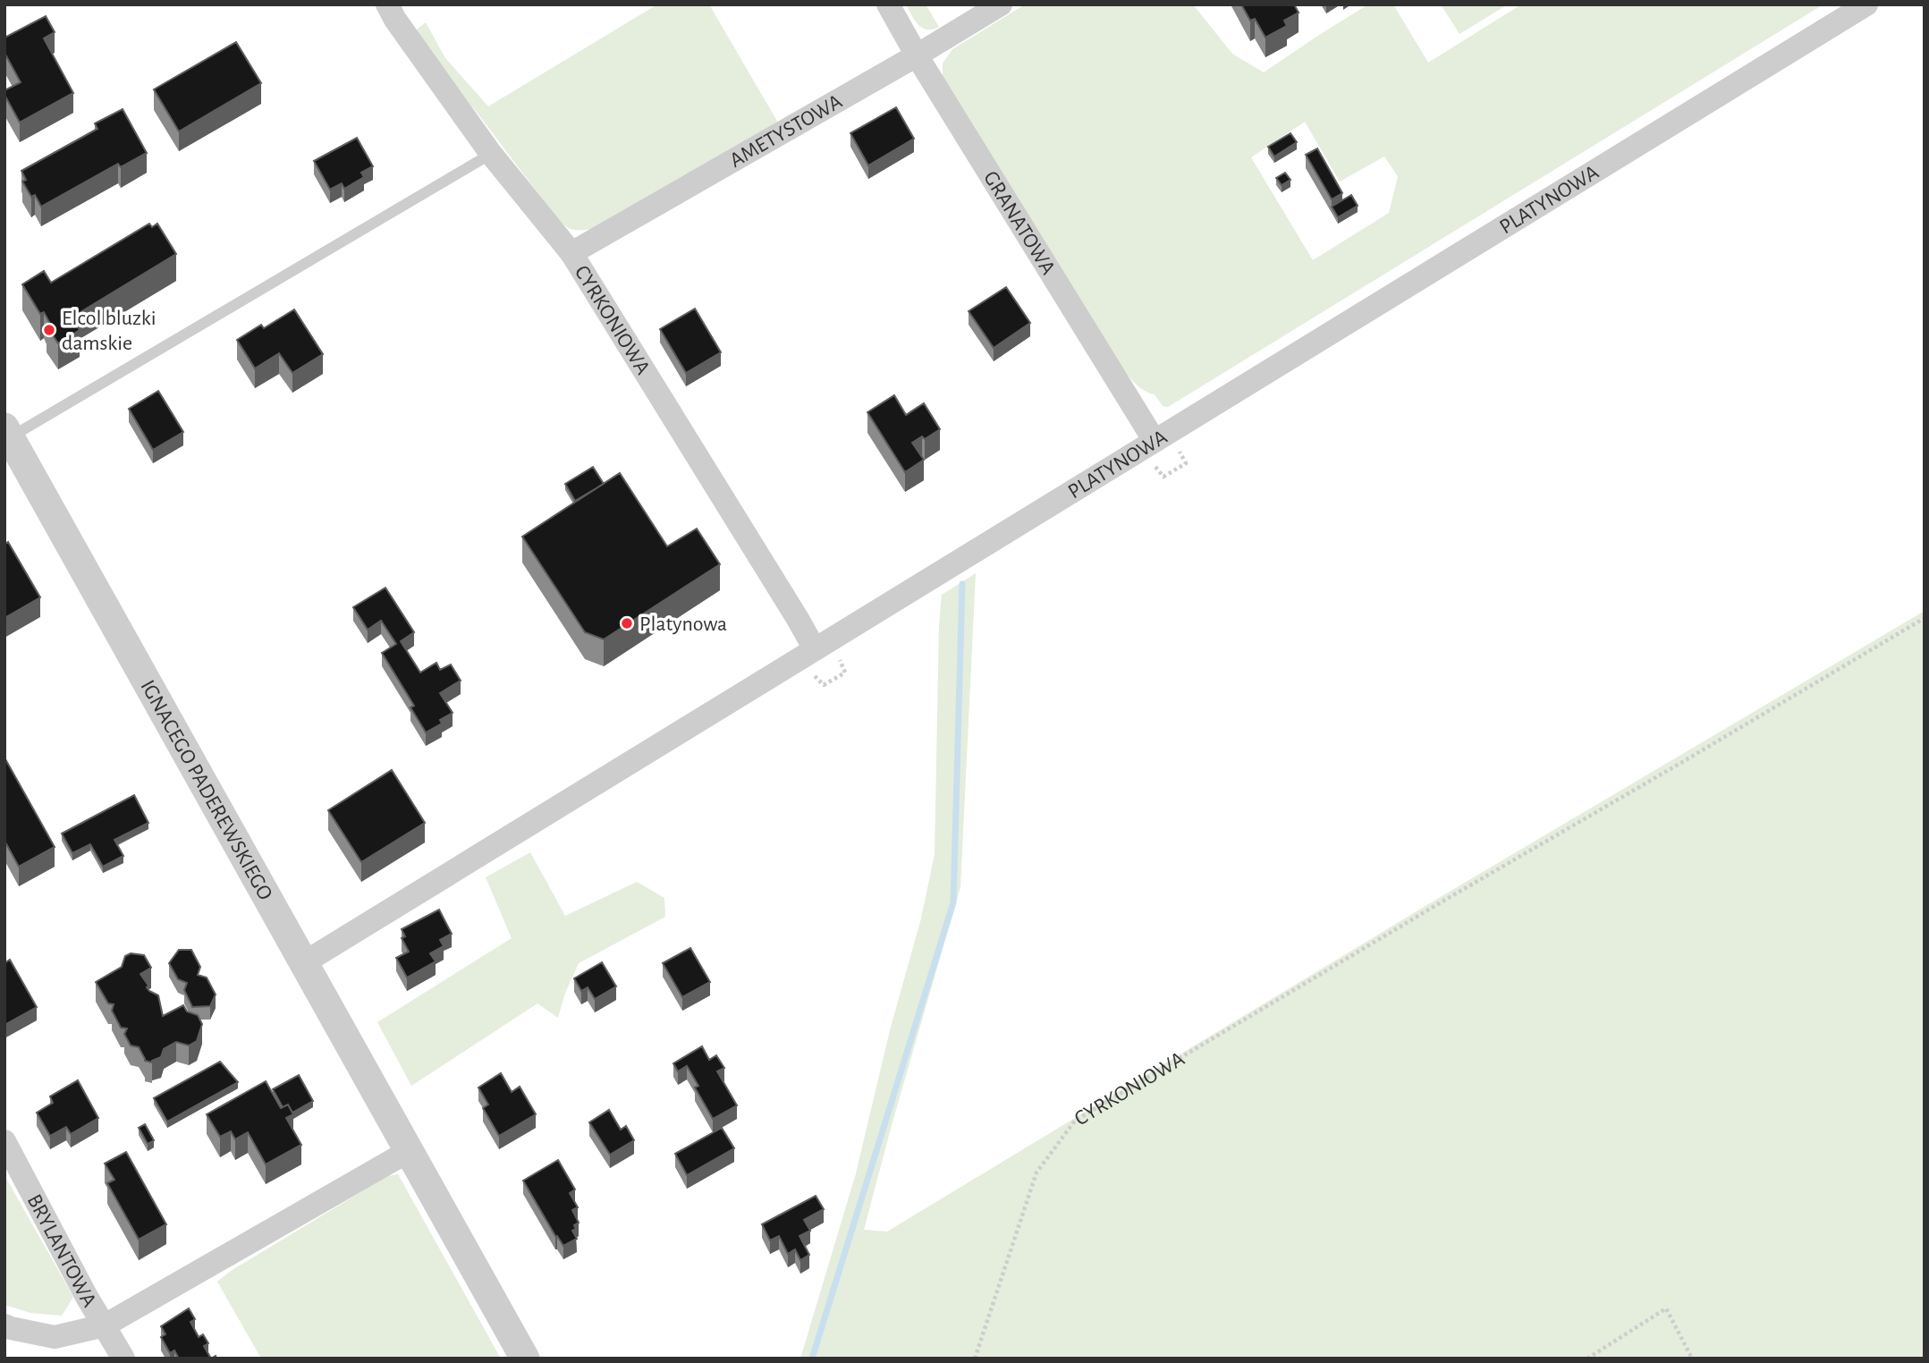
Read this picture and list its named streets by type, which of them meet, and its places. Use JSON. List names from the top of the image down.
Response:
{
  "streets": {
    "street": [
      "AMETYSTOWA",
      "PLATYNOWA",
      "GRANATOWA",
      "CYRKONIOWA",
      "IGNACEGO PADEREWSKIEGO",
      "BRYLANTOWA"
    ]
  },
  "crossings": [
    ["AMETYSTOWA", "GRANATOWA"],
    ["AMETYSTOWA", "CYRKONIOWA"],
    ["PLATYNOWA", "GRANATOWA"],
    ["PLATYNOWA", "CYRKONIOWA"],
    ["PLATYNOWA", "IGNACEGO PADEREWSKIEGO"]
  ],
  "places": ["Elcol bluzki damskie", "Platynowa"]
}
